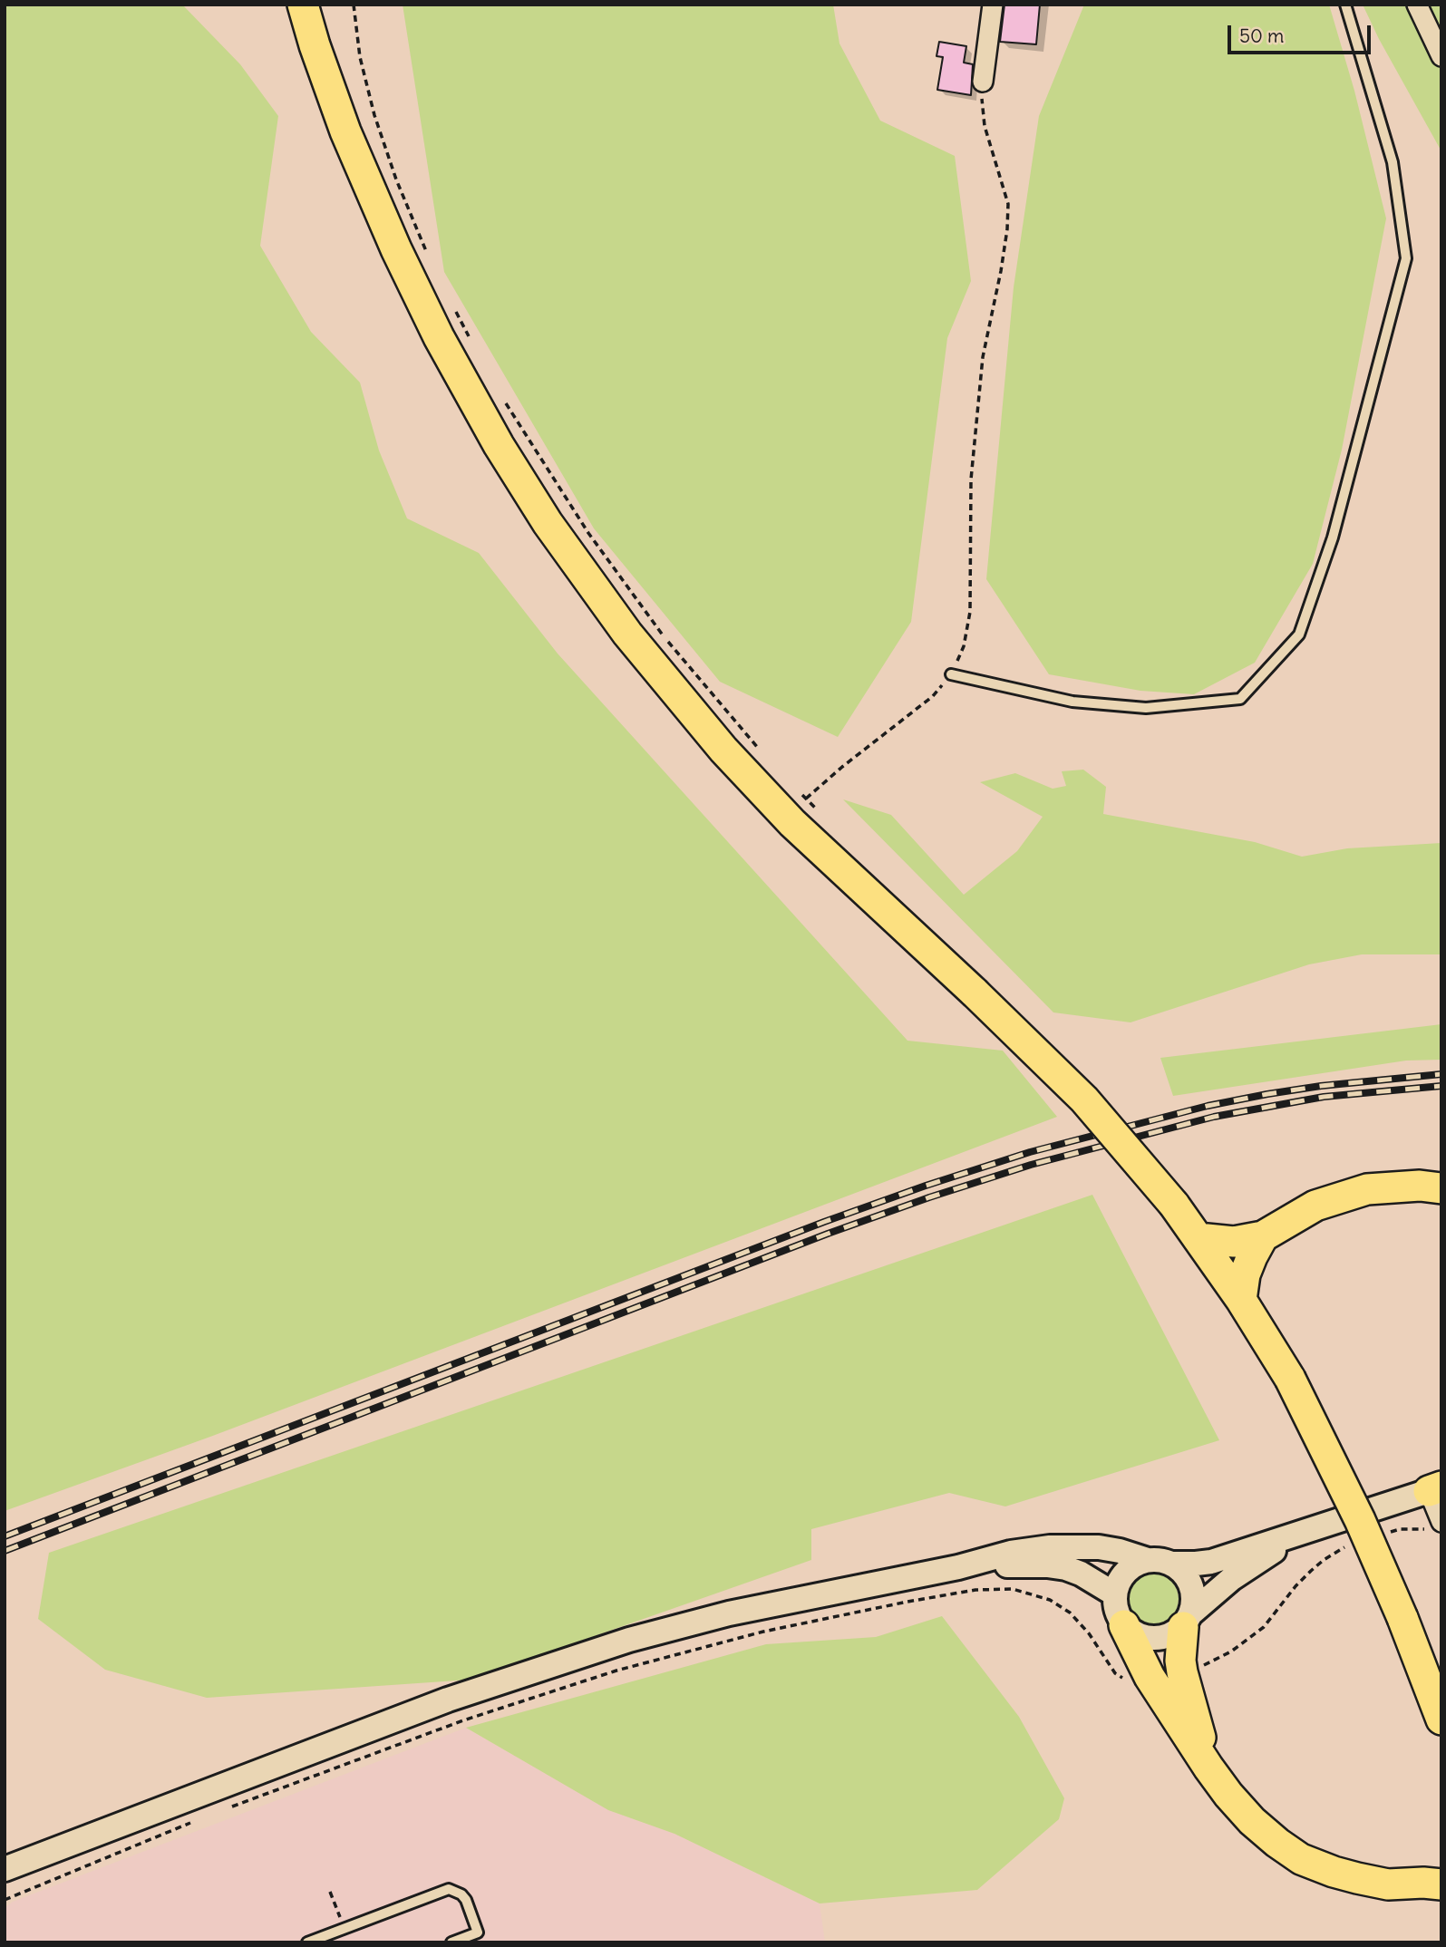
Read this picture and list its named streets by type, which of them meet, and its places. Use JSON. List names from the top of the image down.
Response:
{
  "scale_bar": "50 m"
}
